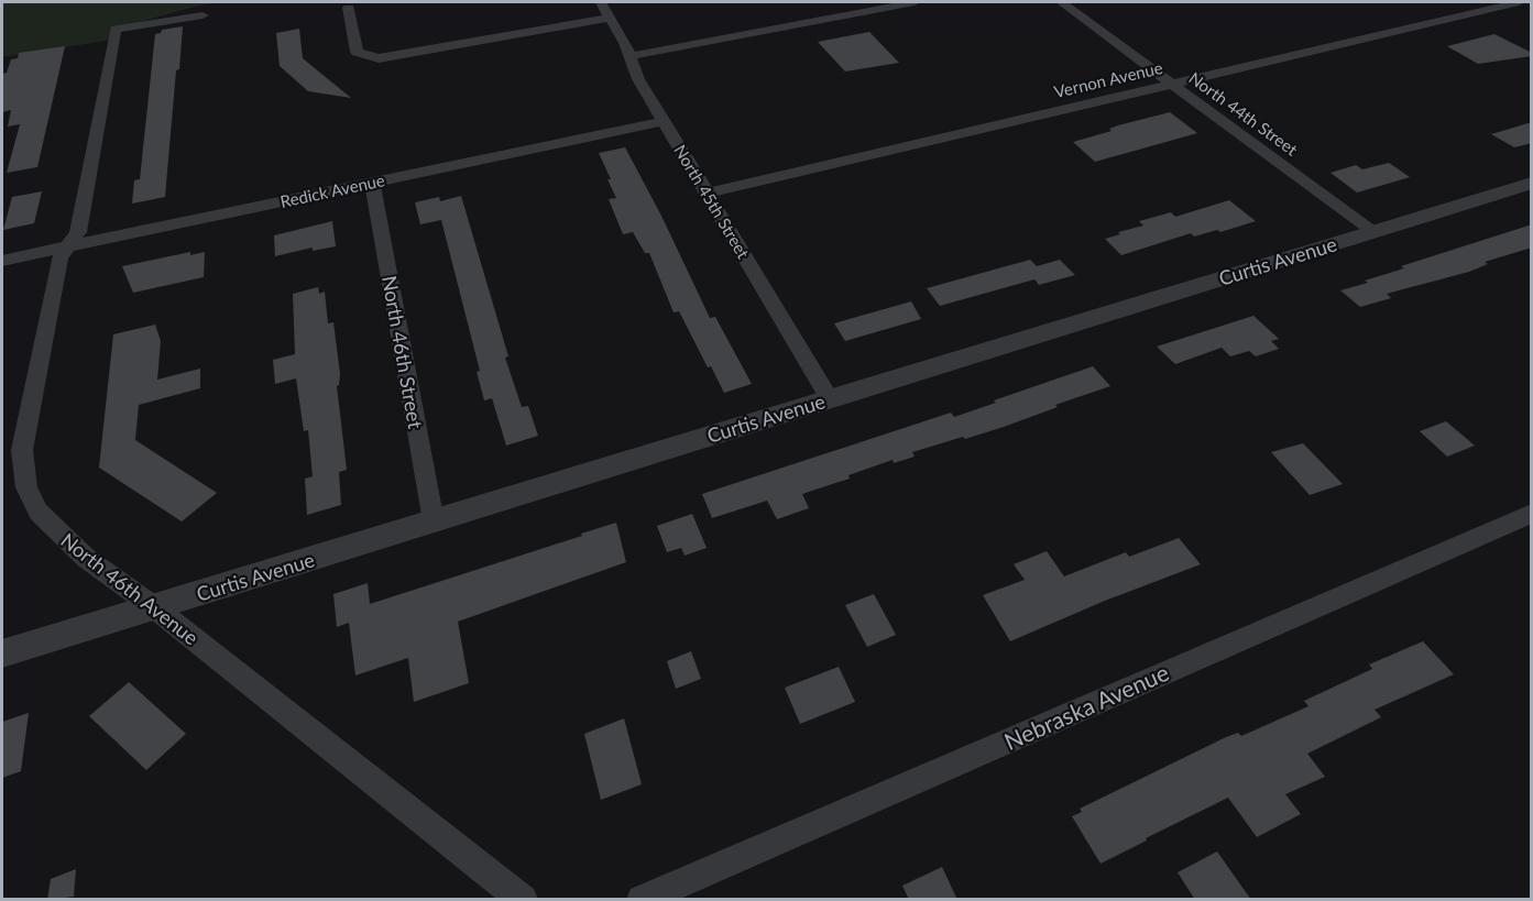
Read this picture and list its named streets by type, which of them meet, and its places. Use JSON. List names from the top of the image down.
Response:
{
  "streets": {
    "street": [
      "Vernon Avenue",
      "North 44th Street",
      "Redick Avenue",
      "North 45th Street",
      "Curtis Avenue",
      "North 46th Street",
      "North 46th Avenue",
      "Nebraska Avenue"
    ]
  },
  "crossings": [
    ["Vernon Avenue", "North 44th Street"],
    ["Vernon Avenue", "North 45th Street"],
    ["North 44th Street", "Curtis Avenue"],
    ["Redick Avenue", "North 45th Street"],
    ["Redick Avenue", "North 46th Street"],
    ["Redick Avenue", "North 46th Avenue"],
    ["North 45th Street", "Curtis Avenue"],
    ["Curtis Avenue", "North 46th Street"],
    ["Curtis Avenue", "North 46th Avenue"]
  ]
}
